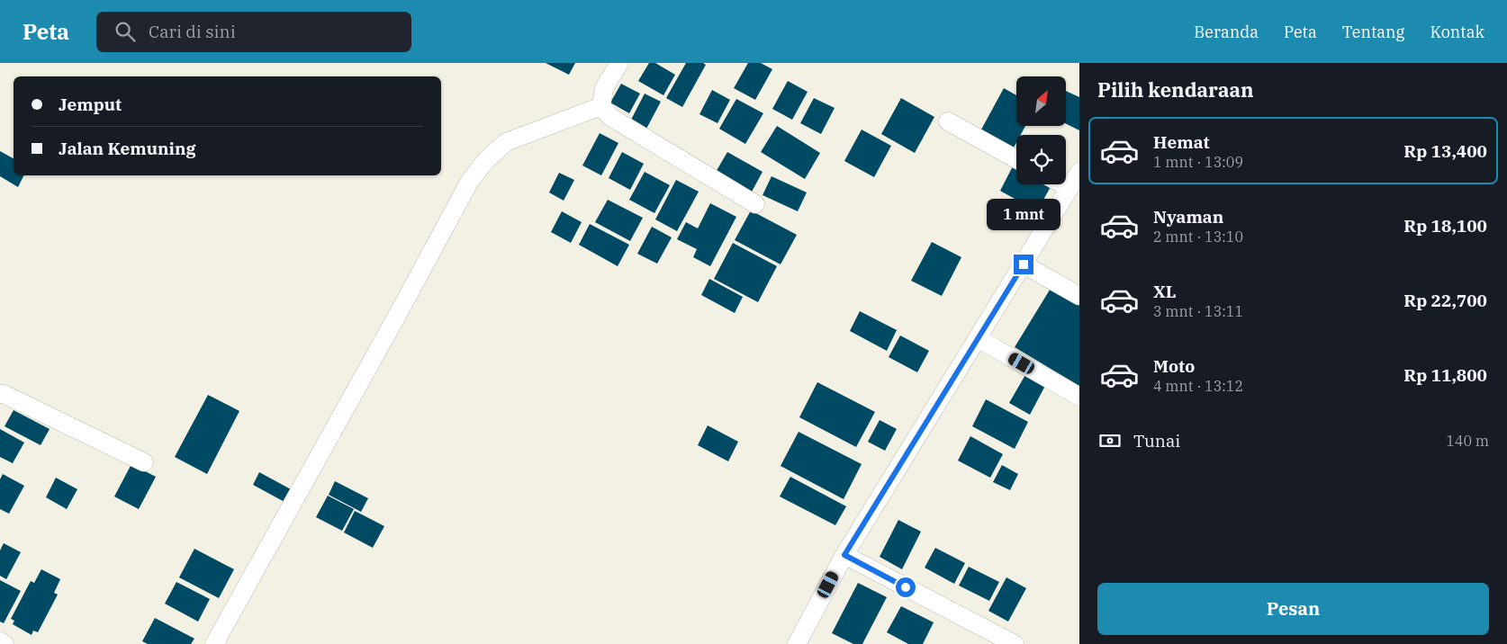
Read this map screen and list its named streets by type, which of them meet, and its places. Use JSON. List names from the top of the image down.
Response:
{
  "north": "top right",
  "page": {
    "header": "Peta",
    "search": "Cari di sini",
    "nav": [
      "Beranda",
      "Peta",
      "Tentang",
      "Kontak"
    ],
    "heading": "Pilih kendaraan",
    "banner": ["Jemput", "Jalan Kemuning"],
    "list": [
      {
        "name": "Hemat",
        "note": "1 mnt · 13:09",
        "value": "Rp 13,400"
      },
      {
        "name": "Nyaman",
        "note": "2 mnt · 13:10",
        "value": "Rp 18,100"
      },
      {
        "name": "XL",
        "note": "3 mnt · 13:11",
        "value": "Rp 22,700"
      },
      {
        "name": "Moto",
        "note": "4 mnt · 13:12",
        "value": "Rp 11,800"
      }
    ],
    "bubble": "1 mnt",
    "pay": ["Tunai", "140 m"],
    "buttons": "Pesan"
  }
}
